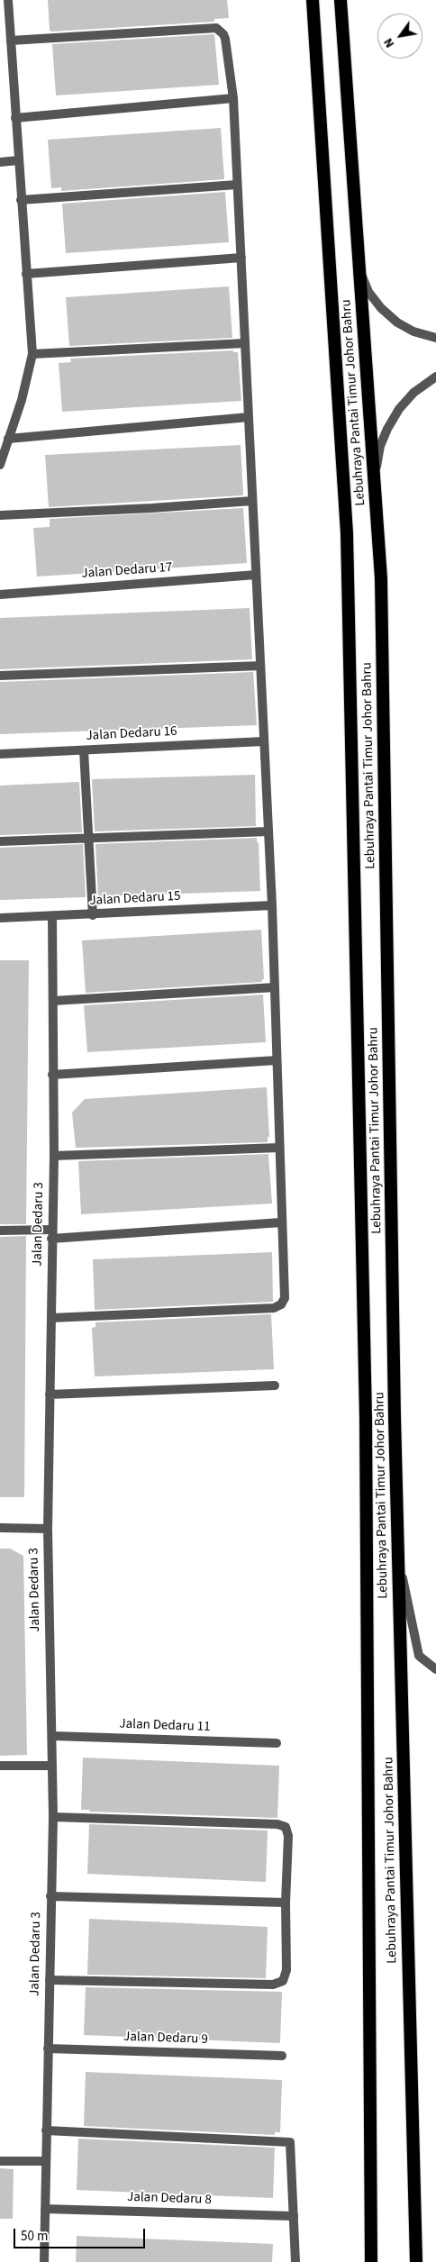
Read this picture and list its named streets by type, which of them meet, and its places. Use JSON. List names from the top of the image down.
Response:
{
  "streets": {
    "highway": ["Lebuhraya Pantai Timur Johor Bahru"],
    "street": [
      "Jalan Dedaru 17",
      "Jalan Dedaru 16",
      "Jalan Dedaru 15",
      "Jalan Dedaru 3",
      "Jalan Dedaru 11",
      "Jalan Dedaru 9",
      "Jalan Dedaru 8"
    ]
  },
  "crossings": [
    ["Jalan Dedaru 15", "Jalan Dedaru 3"],
    ["Jalan Dedaru 3", "Jalan Dedaru 11"],
    ["Jalan Dedaru 3", "Jalan Dedaru 9"],
    ["Jalan Dedaru 3", "Jalan Dedaru 8"]
  ],
  "scale_bar": "50 m",
  "north": "bottom left"
}
